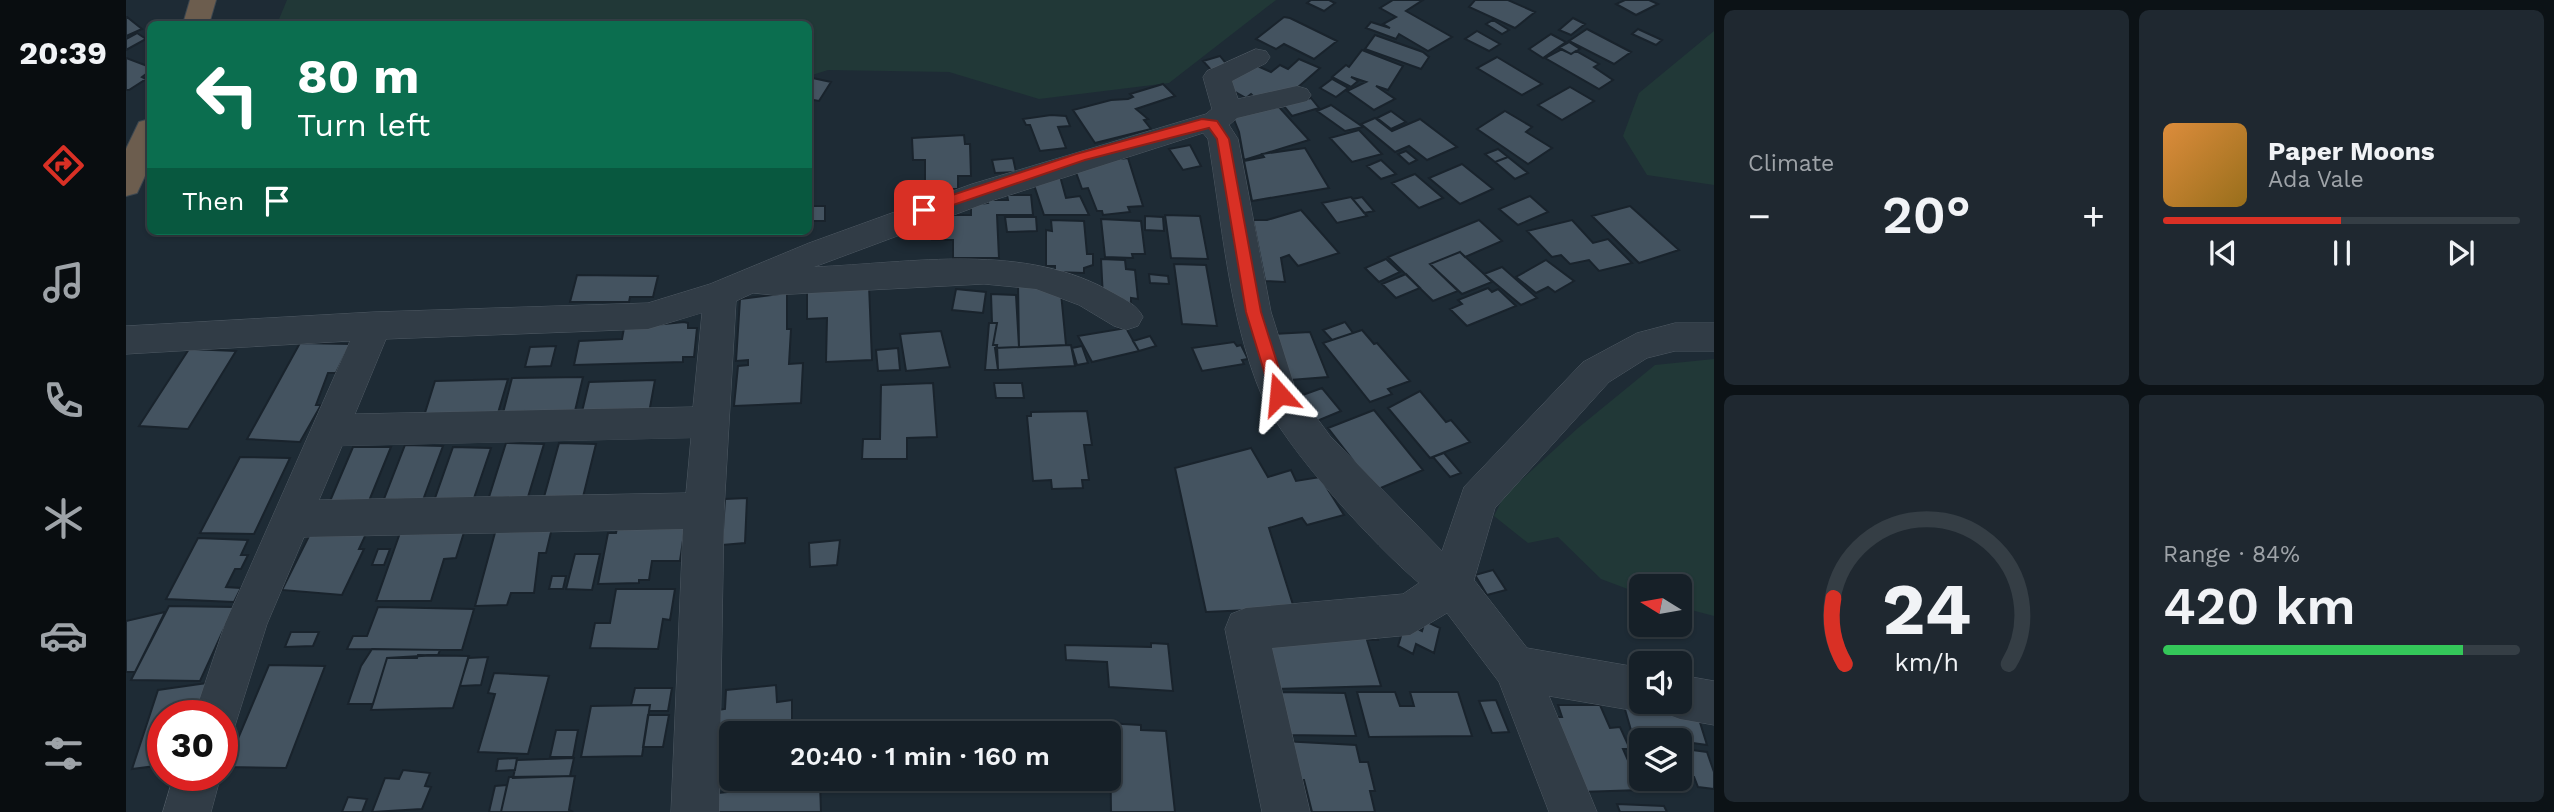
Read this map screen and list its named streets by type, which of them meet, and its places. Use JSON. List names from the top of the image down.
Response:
{
  "north": "left",
  "page": {
    "tabs": "20:39",
    "tile": [
      "Climate",
      ["Range · 84%", "420 km"]
    ],
    "turn": ["80 m", "Turn left"],
    "song": ["Paper Moons", "Ada Vale"],
    "then": "Then",
    "heat": ["−", "20°", "+"],
    "limit": "30",
    "trip": "20:40 · 1 min · 160 m",
    "gauge": ["24", "km/h"]
  }
}
